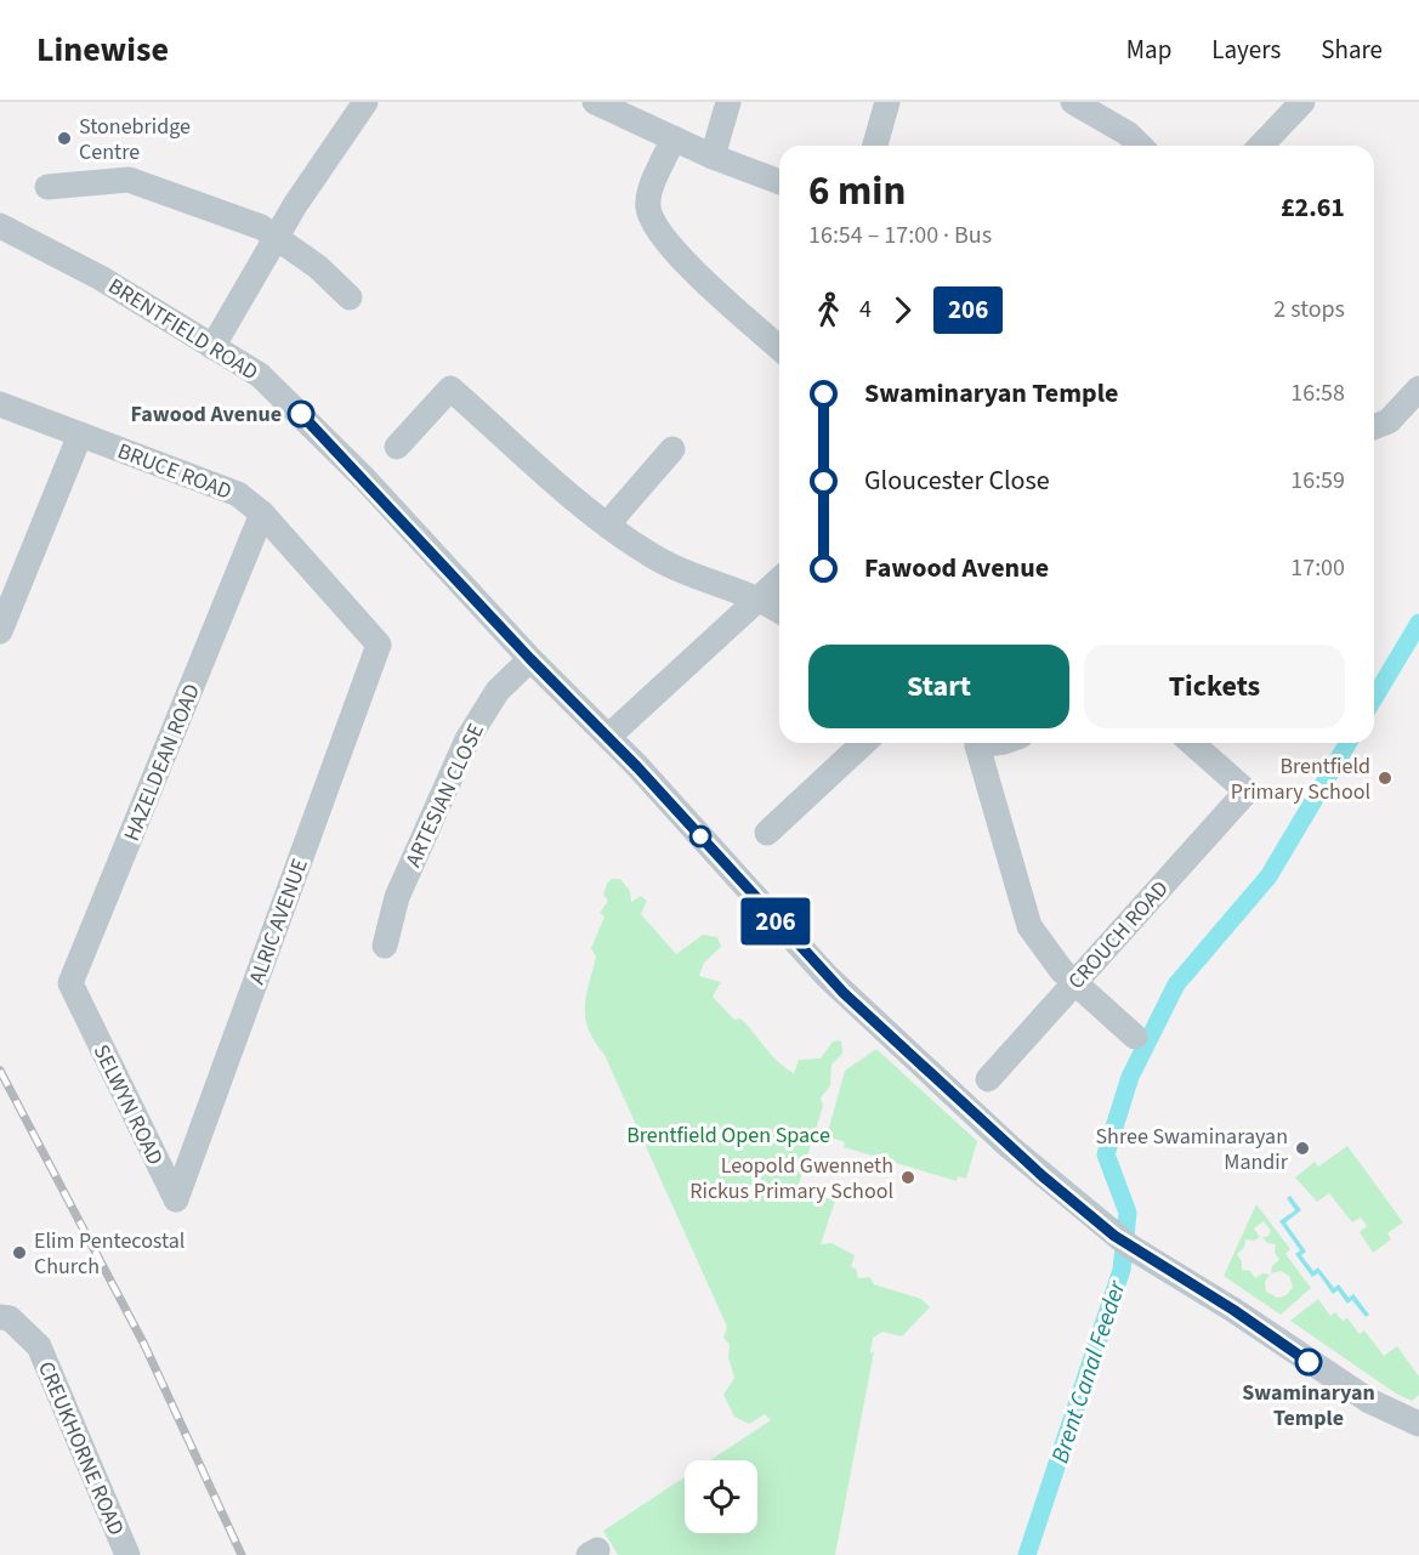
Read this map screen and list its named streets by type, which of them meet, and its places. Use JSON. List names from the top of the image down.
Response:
{
  "streets": {
    "street": [
      "BRENTFIELD ROAD",
      "BRUCE ROAD",
      "HAZELDEAN ROAD",
      "ARTESIAN CLOSE",
      "ALRIC AVENUE",
      "CROUCH ROAD",
      "SELWYN ROAD",
      "CREUKHORNE ROAD"
    ]
  },
  "crossings": [
    ["BRENTFIELD ROAD", "ARTESIAN CLOSE"],
    ["BRUCE ROAD", "HAZELDEAN ROAD"],
    ["BRUCE ROAD", "ALRIC AVENUE"],
    ["HAZELDEAN ROAD", "SELWYN ROAD"],
    ["ALRIC AVENUE", "SELWYN ROAD"]
  ],
  "water": ["Brent Canal Feeder"],
  "parks": ["Brentfield Open Space"],
  "places": [
    "Stonebridge Centre",
    "Fawood Avenue",
    "Brentfield Primary School",
    "Shree Swaminarayan Mandir",
    "Leopold Gwenneth Rickus Primary School",
    "Elim Pentecostal Church",
    "Swaminaryan Temple"
  ],
  "lines": ["bus line 206"],
  "page": {
    "header": "Linewise",
    "nav": ["Map", "Layers", "Share"],
    "on_map": "206",
    "heading": ["6 min", "16:54 – 17:00 · Bus", "£2.61"],
    "legs": ["4", "206", "2 stops"],
    "list": [
      {
        "name": "Swaminaryan Temple",
        "value": "16:58"
      },
      {
        "name": "Gloucester Close",
        "value": "16:59"
      },
      {
        "name": "Fawood Avenue",
        "value": "17:00"
      }
    ],
    "buttons": ["Start", "Tickets"]
  }
}
